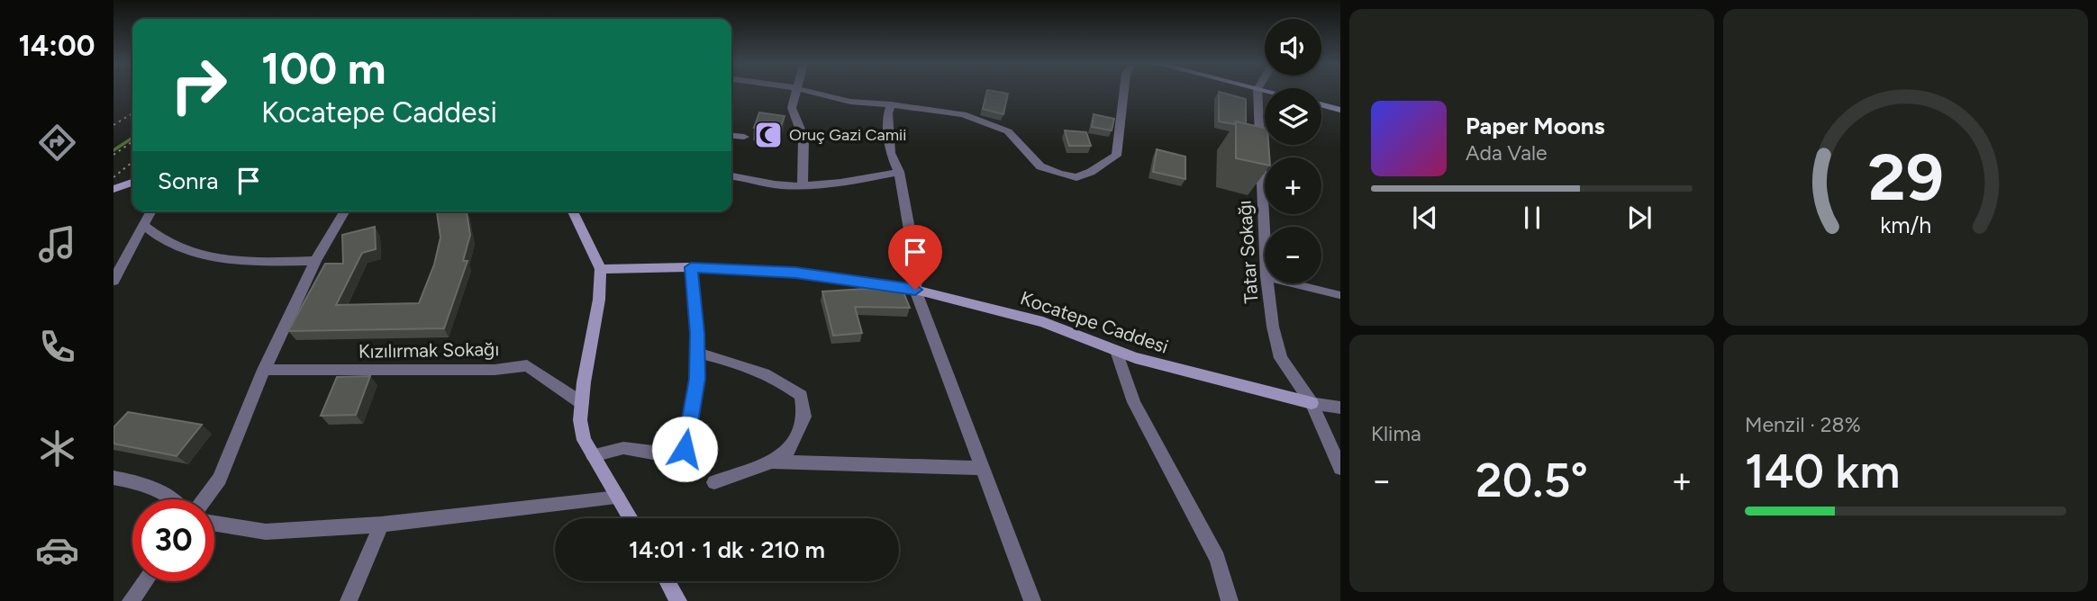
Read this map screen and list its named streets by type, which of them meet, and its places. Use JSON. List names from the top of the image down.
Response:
{
  "streets": {
    "street": ["Tatar Sokağı", "Kocatepe Caddesi", "Kızılırmak Sokağı"]
  },
  "crossings": [
    ["Tatar Sokağı", "Kocatepe Caddesi"]
  ],
  "places": {
    "mosque": ["Oruç Gazi Camii"]
  },
  "page": {
    "tabs": "14:00",
    "map_buttons": ["+", "−"],
    "turn": ["100 m", "Kocatepe Caddesi"],
    "song": ["Paper Moons", "Ada Vale"],
    "then": "Sonra",
    "tile": [
      "Klima",
      ["Menzil · 28%", "140 km"]
    ],
    "heat": ["−", "20.5°", "+"],
    "limit": "30",
    "trip": "14:01 · 1 dk · 210 m",
    "gauge": ["29", "km/h"]
  }
}
